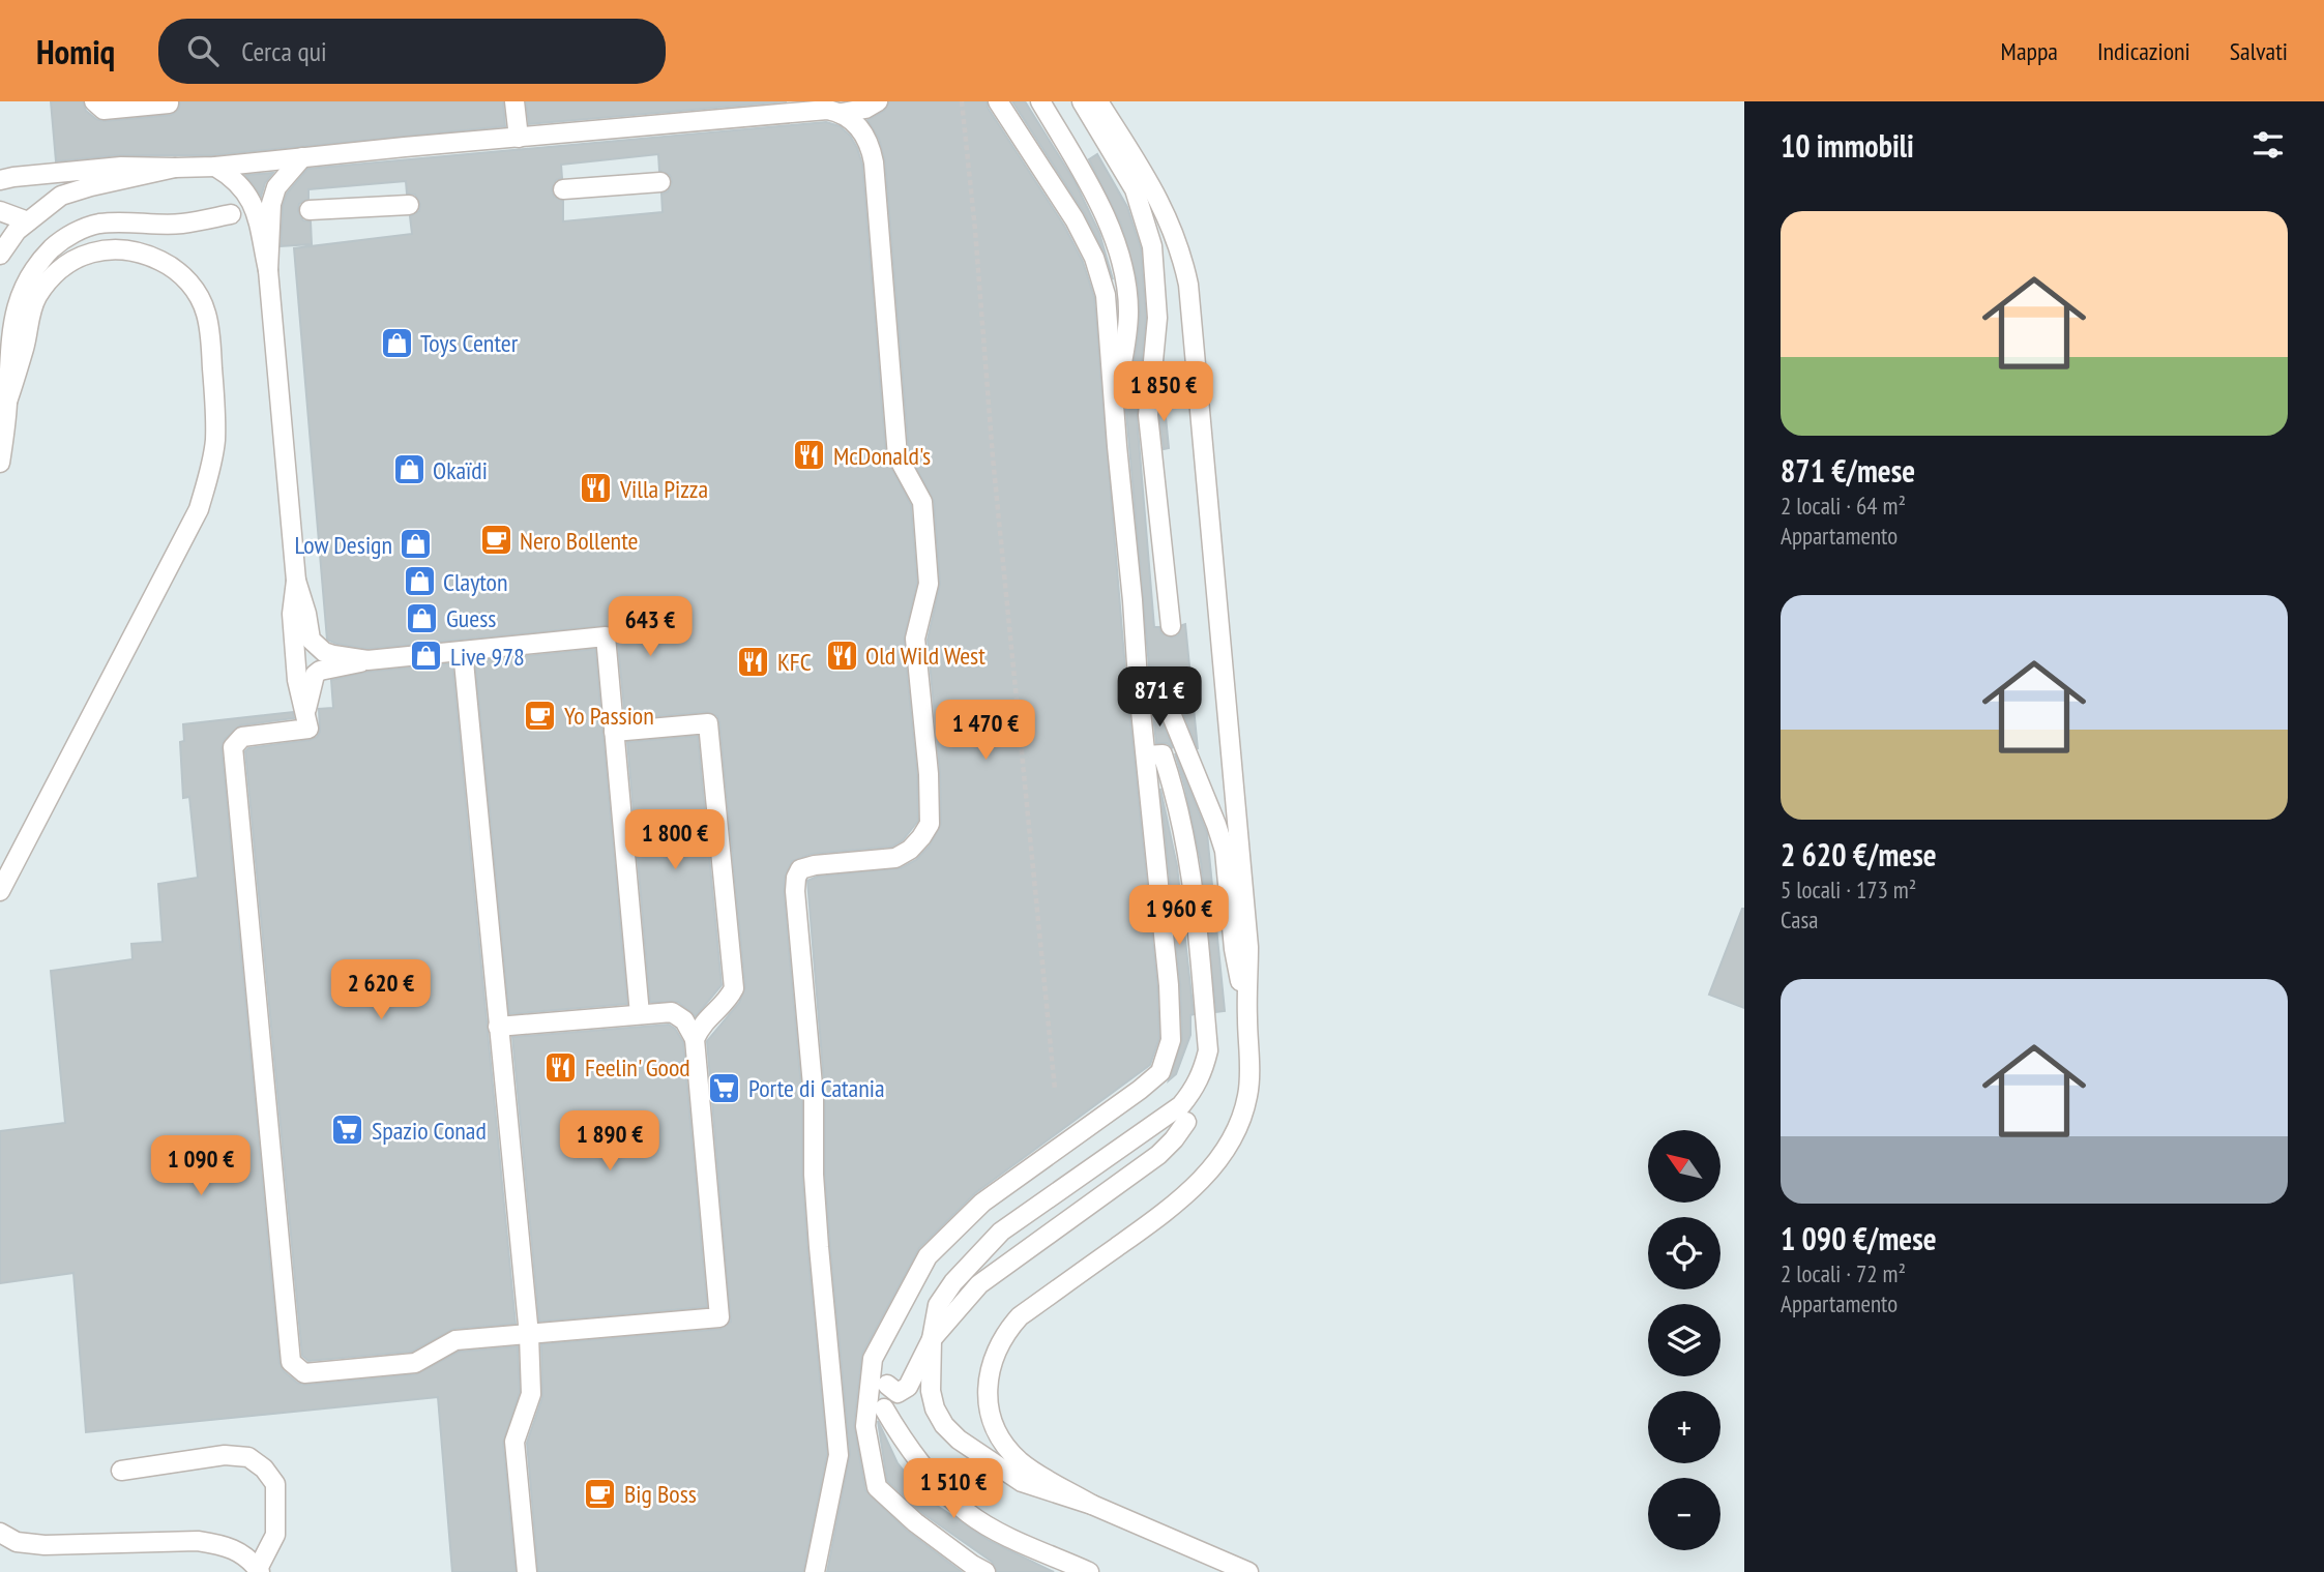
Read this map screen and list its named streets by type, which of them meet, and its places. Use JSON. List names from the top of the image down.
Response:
{
  "places": {
    "shop": [
      "Toys Center",
      "Okaïdi",
      "Low Design",
      "Clayton",
      "Guess",
      "Live 978"
    ],
    "restaurant": [
      "McDonald's",
      "Villa Pizza",
      "Old Wild West",
      "KFC",
      "Feelin' Good"
    ],
    "cafe": ["Nero Bollente", "Yo Passion", "Big Boss"],
    "supermarket": ["Porte di Catania", "Spazio Conad"]
  },
  "north": "top left",
  "page": {
    "header": "Homiq",
    "search": "Cerca qui",
    "nav": ["Mappa", "Indicazioni", "Salvati"],
    "heading": "10 immobili",
    "list": [
      {
        "name": "871 €/mese",
        "note": "2 locali · 64 m² · Appartamento"
      },
      {
        "name": "2 620 €/mese",
        "note": "5 locali · 173 m² · Casa"
      },
      {
        "name": "1 090 €/mese",
        "note": "2 locali · 72 m² · Appartamento"
      }
    ],
    "price": [
      "1 850 €",
      "643 €",
      "871 €",
      "1 470 €",
      "1 800 €",
      "1 960 €",
      "2 620 €",
      "1 890 €",
      "1 090 €",
      "1 510 €"
    ],
    "map_buttons": ["+", "−"]
  }
}
